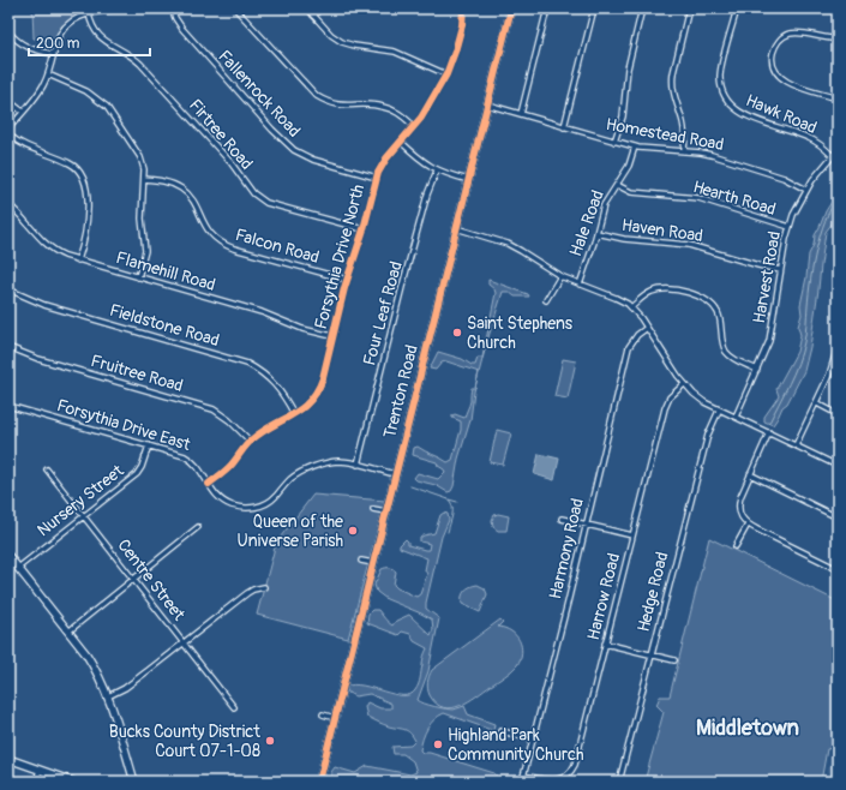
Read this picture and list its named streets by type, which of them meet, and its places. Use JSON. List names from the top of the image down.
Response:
{
  "streets": {
    "main road": ["Trenton Road"],
    "street": [
      "Fallenrock Road",
      "Hawk Road",
      "Firtree Road",
      "Homestead Road",
      "Hearth Road",
      "Hale Road",
      "Haven Road",
      "Falcon Road",
      "Forsythia Drive North",
      "Flamehill Road",
      "Harvest Road",
      "Four Leaf Road",
      "Fieldstone Road",
      "Fruitree Road",
      "Forsythia Drive East",
      "Nursery Street",
      "Harmony Road",
      "Centre Street",
      "Hedge Road",
      "Harrow Road"
    ]
  },
  "crossings": [
    ["Fallenrock Road", "Forsythia Drive North"],
    ["Hawk Road", "Harvest Road"],
    ["Firtree Road", "Forsythia Drive North"],
    ["Homestead Road", "Hale Road"],
    ["Homestead Road", "Harvest Road"],
    ["Homestead Road", "Trenton Road"],
    ["Hearth Road", "Hale Road"],
    ["Hearth Road", "Harvest Road"],
    ["Hale Road", "Haven Road"],
    ["Haven Road", "Harvest Road"],
    ["Falcon Road", "Forsythia Drive North"],
    ["Forsythia Drive North", "Flamehill Road"],
    ["Forsythia Drive North", "Fieldstone Road"],
    ["Forsythia Drive North", "Fruitree Road"],
    ["Forsythia Drive North", "Forsythia Drive East"],
    ["Four Leaf Road", "Forsythia Drive East"],
    ["Trenton Road", "Forsythia Drive East"],
    ["Forsythia Drive East", "Nursery Street"],
    ["Nursery Street", "Centre Street"],
    ["Harmony Road", "Harrow Road"]
  ],
  "districts": ["Middletown"],
  "places": [
    "Saint Stephens Church",
    "Queen of the Universe Parish",
    "Bucks County District Court 07-1-08",
    "Highland Park Community Church"
  ],
  "scale_bar": "200 m"
}
